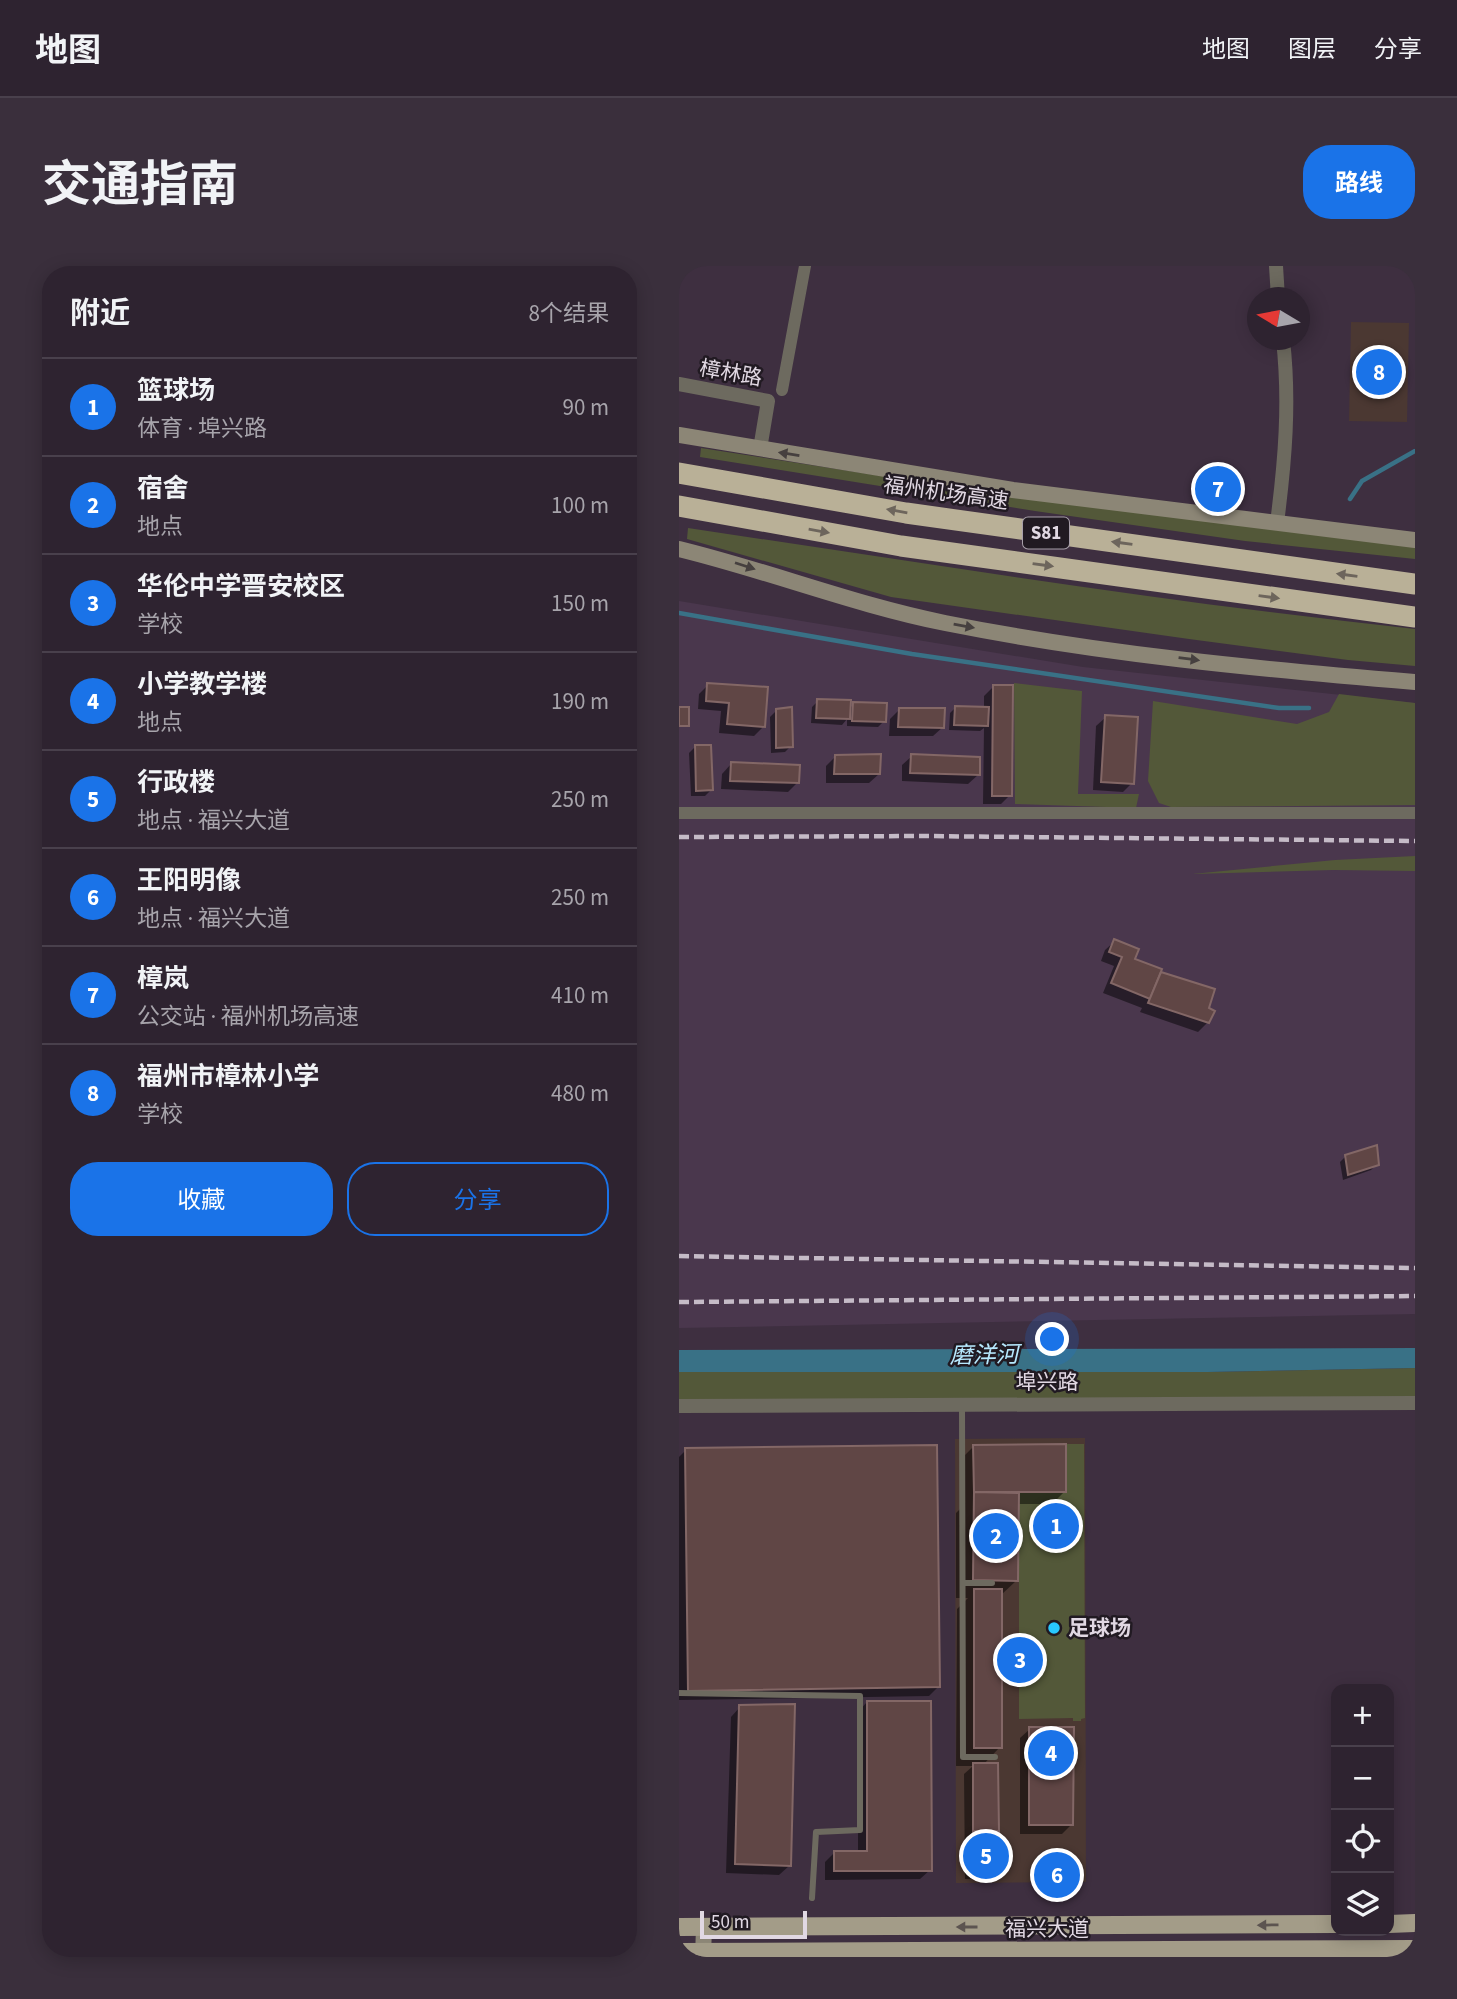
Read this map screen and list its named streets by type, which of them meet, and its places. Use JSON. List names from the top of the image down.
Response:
{
  "streets": {
    "highway": ["福州机场高速", "S81"],
    "main road": ["福兴大道"],
    "street": ["樟林路", "埠兴路"]
  },
  "water": ["磨洋河"],
  "places": ["足球场"],
  "scale_bar": "50 m",
  "north": "left",
  "page": {
    "header": "地图",
    "nav": ["地图", "图层", "分享"],
    "title": "交通指南",
    "buttons": [
      "路线",
      ["收藏", "分享"]
    ],
    "heading": ["附近", "8个结果"],
    "pins": [
      "8",
      "7",
      "1",
      "2",
      "3",
      "4",
      "5",
      "6"
    ],
    "list": [
      {
        "mark": "1",
        "name": "篮球场",
        "note": "体育 · 埠兴路",
        "value": "90 m"
      },
      {
        "mark": "2",
        "name": "宿舍",
        "note": "地点",
        "value": "100 m"
      },
      {
        "mark": "3",
        "name": "华伦中学晋安校区",
        "note": "学校",
        "value": "150 m"
      },
      {
        "mark": "4",
        "name": "小学教学楼",
        "note": "地点",
        "value": "190 m"
      },
      {
        "mark": "5",
        "name": "行政楼",
        "note": "地点 · 福兴大道",
        "value": "250 m"
      },
      {
        "mark": "6",
        "name": "王阳明像",
        "note": "地点 · 福兴大道",
        "value": "250 m"
      },
      {
        "mark": "7",
        "name": "樟岚",
        "note": "公交站 · 福州机场高速",
        "value": "410 m"
      },
      {
        "mark": "8",
        "name": "福州市樟林小学",
        "note": "学校",
        "value": "480 m"
      }
    ],
    "map_buttons": ["+", "−"],
    "scale": "50 m"
  }
}
